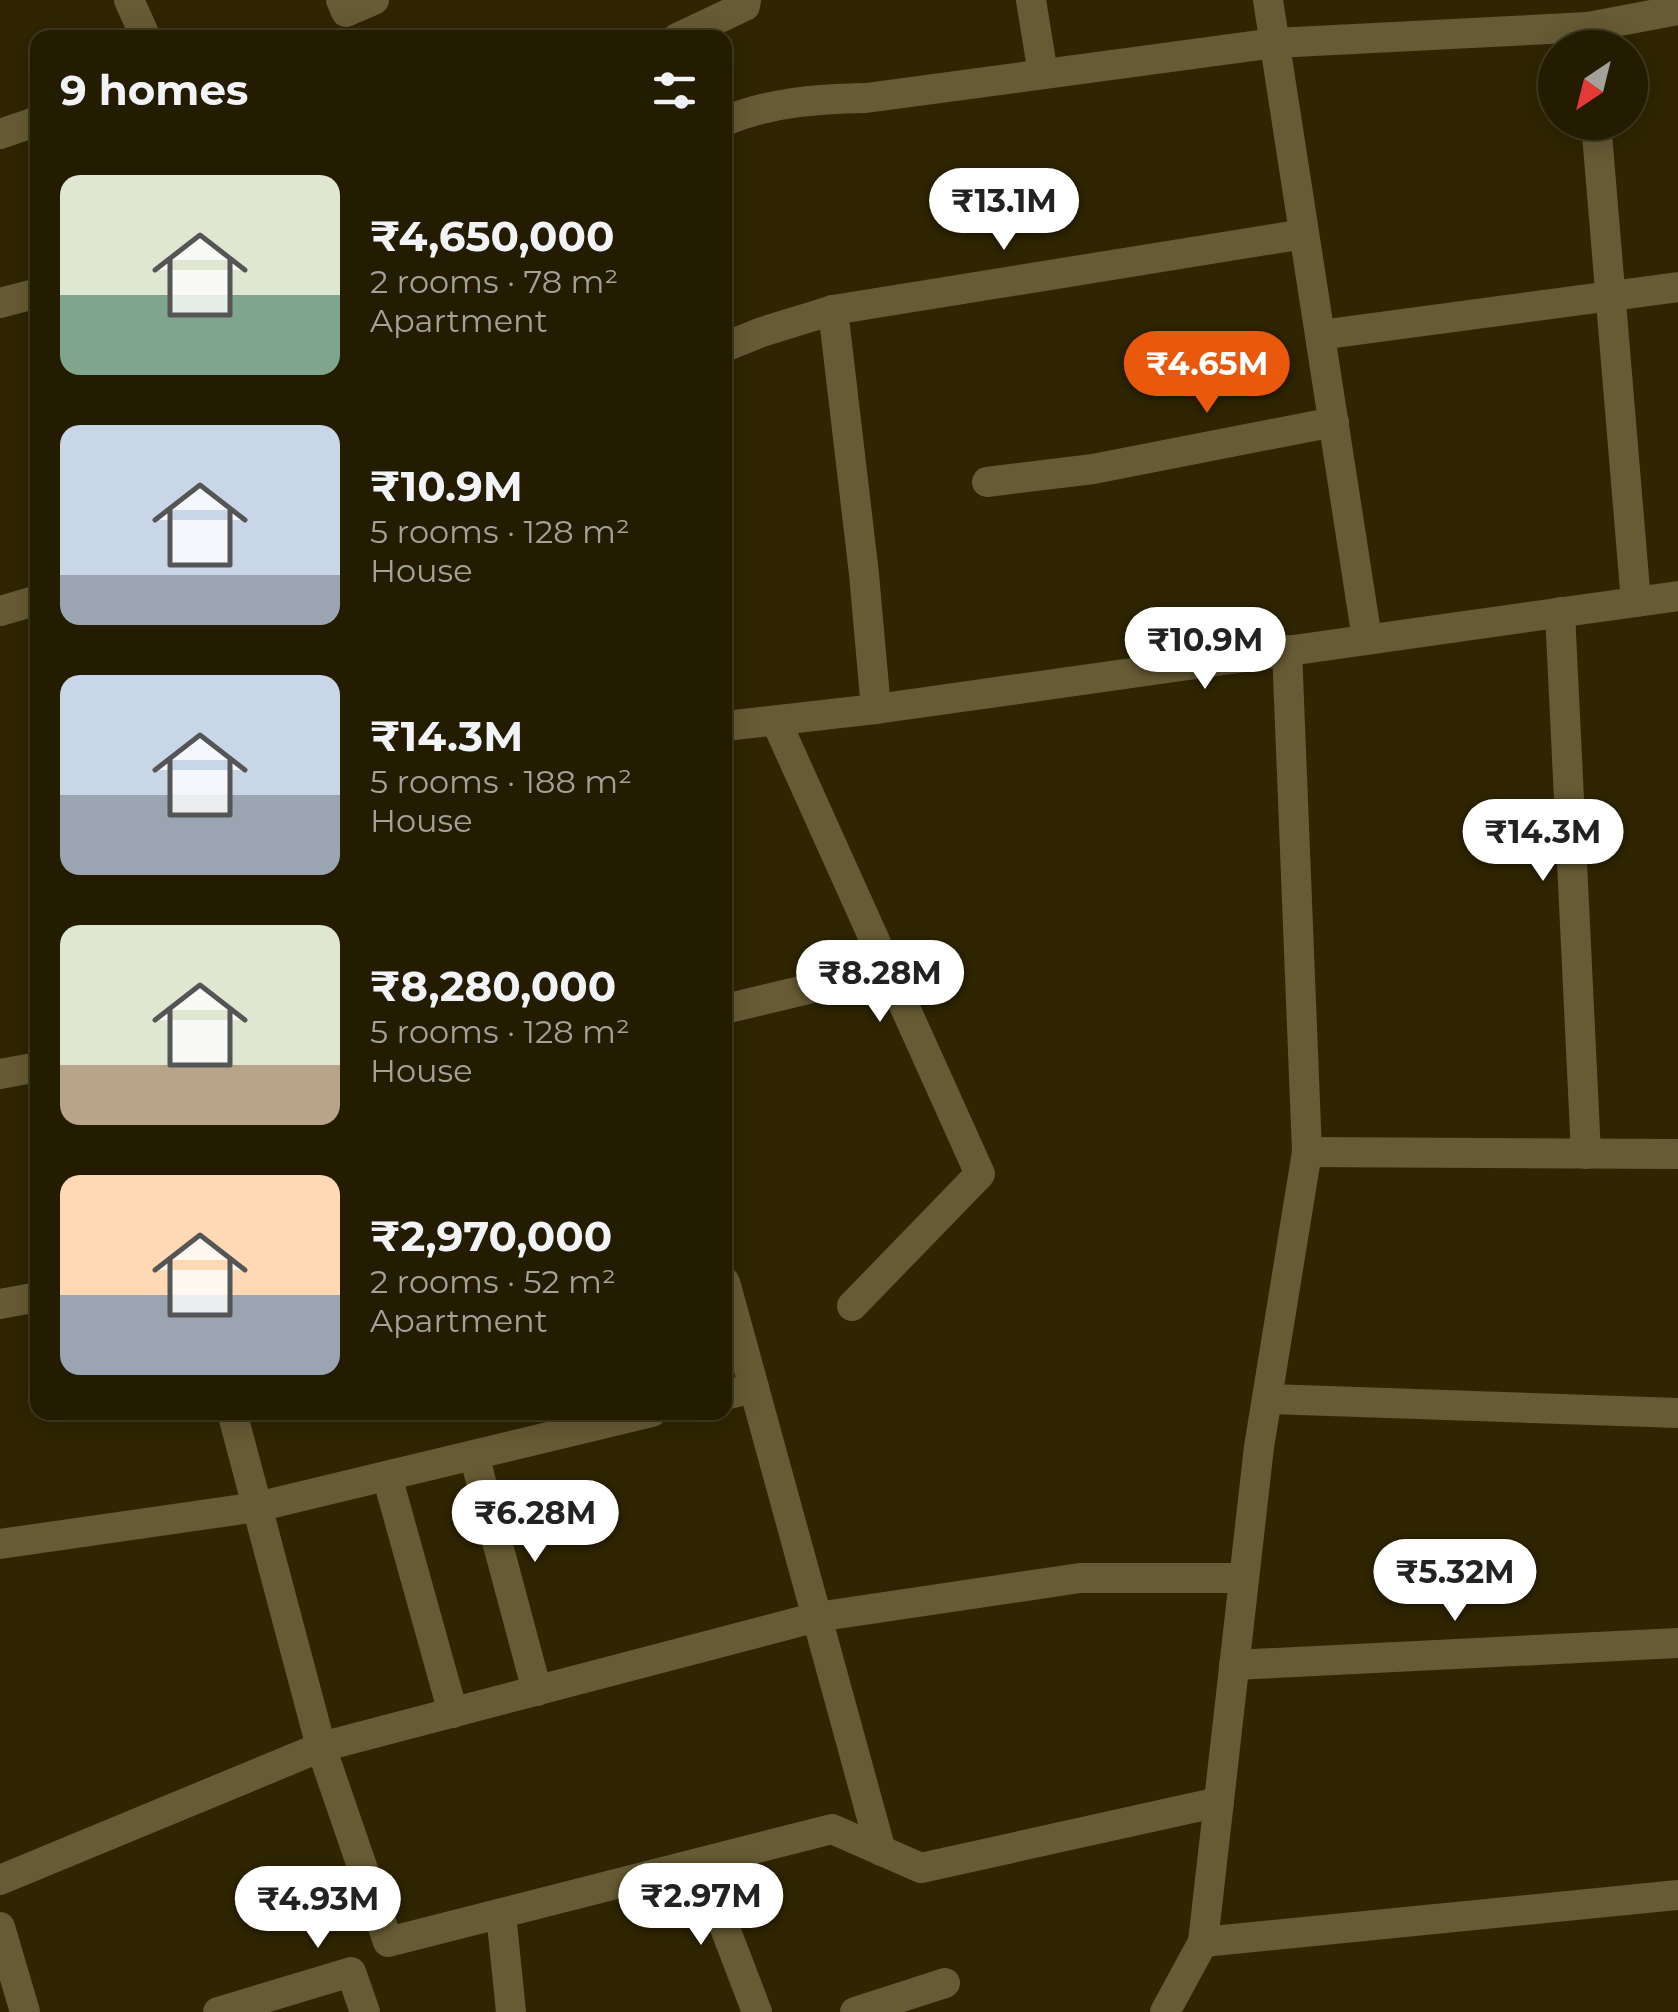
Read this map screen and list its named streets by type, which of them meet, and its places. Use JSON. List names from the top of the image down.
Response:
{
  "north": "bottom left",
  "page": {
    "heading": "9 homes",
    "list": [
      {
        "name": "₹4,650,000",
        "note": "2 rooms · 78 m² · Apartment"
      },
      {
        "name": "₹10.9M",
        "note": "5 rooms · 128 m² · House"
      },
      {
        "name": "₹14.3M",
        "note": "5 rooms · 188 m² · House"
      },
      {
        "name": "₹8,280,000",
        "note": "5 rooms · 128 m² · House"
      },
      {
        "name": "₹2,970,000",
        "note": "2 rooms · 52 m² · Apartment"
      }
    ],
    "price": [
      "₹13.1M",
      "₹4.65M",
      "₹10.9M",
      "₹14.3M",
      "₹8.28M",
      "₹6.28M",
      "₹5.32M",
      "₹2.97M",
      "₹4.93M"
    ]
  }
}
